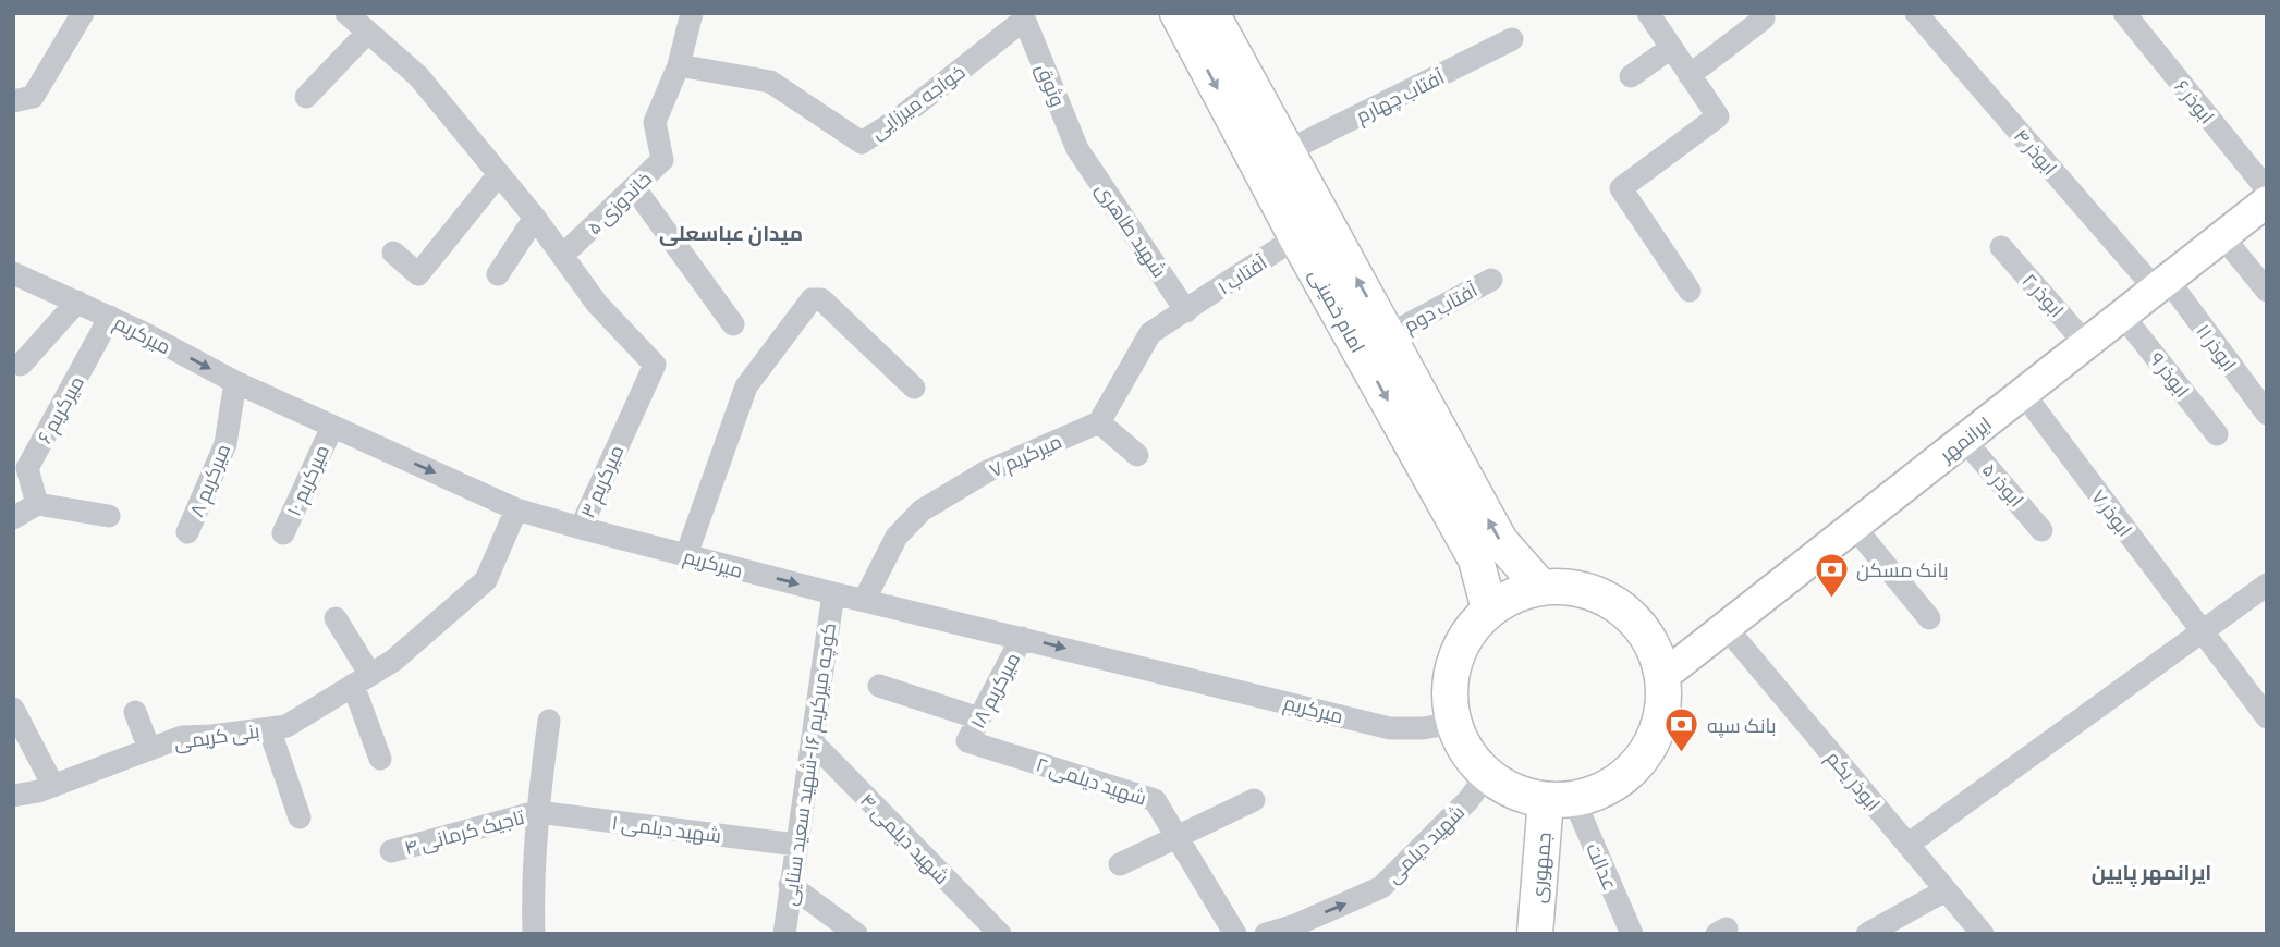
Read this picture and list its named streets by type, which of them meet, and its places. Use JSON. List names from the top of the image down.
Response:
{
  "streets": {
    "main road": ["امام خمینی", "ایرانمهر", "جمهوری"],
    "street": [
      "وثوق",
      "آفتاب چهارم",
      "خواجه میرزایی",
      "ابوذر ۶",
      "ابوذر ۴",
      "خاندوزی ۵",
      "شهید طاهری",
      "۱ آفتاب",
      "۲ ابوذر",
      "آفتاب دوم",
      "میرکریم",
      "ابوذر ۱۱",
      "۹ ابوذر",
      "میرکریم ۶",
      "۷ میرکریم",
      "۸ میرکریم",
      "۱۰ میرکریم",
      "۳ میرکریم",
      "۵ ابوذر",
      "۷ ابوذر",
      "۱۸ میرکریم",
      "بنی کریمی",
      "کوچه میرکریم ۱۶-شهید سعید سنایی",
      "۲ شهید دیلمی",
      "ابوذر یکم",
      "شهید دیلمی ۱",
      "تاجیک کرمانی ۴",
      "۴ شهید دیلمی",
      "شهید دیلمی",
      "عدالت"
    ]
  },
  "crossings": [
    ["وثوق", "خواجه میرزایی"],
    ["وثوق", "شهید طاهری"],
    ["آفتاب چهارم", "امام خمینی"],
    ["خواجه میرزایی", "خاندوزی ۵"],
    ["ابوذر ۴", "ابوذر ۱۱"],
    ["ابوذر ۴", "ایرانمهر"],
    ["خاندوزی ۵", "۳ میرکریم"],
    ["شهید طاهری", "۱ آفتاب"],
    ["۱ آفتاب", "امام خمینی"],
    ["۲ ابوذر", "ایرانمهر"],
    ["آفتاب دوم", "امام خمینی"],
    ["امام خمینی", "میرکریم"],
    ["امام خمینی", "ایرانمهر"],
    ["امام خمینی", "شهید دیلمی"],
    ["امام خمینی", "عدالت"],
    ["امام خمینی", "جمهوری"],
    ["میرکریم", "میرکریم ۶"],
    ["میرکریم", "ایرانمهر"],
    ["میرکریم", "۷ میرکریم"],
    ["میرکریم", "۸ میرکریم"],
    ["میرکریم", "۱۰ میرکریم"],
    ["میرکریم", "۳ میرکریم"],
    ["میرکریم", "۱۸ میرکریم"],
    ["میرکریم", "بنی کریمی"],
    ["میرکریم", "کوچه میرکریم ۱۶-شهید سعید سنایی"],
    ["میرکریم", "شهید دیلمی"],
    ["میرکریم", "عدالت"],
    ["میرکریم", "جمهوری"],
    ["ابوذر ۱۱", "ایرانمهر"],
    ["۹ ابوذر", "ایرانمهر"],
    ["ایرانمهر", "۵ ابوذر"],
    ["ایرانمهر", "۷ ابوذر"],
    ["ایرانمهر", "ابوذر یکم"],
    ["ایرانمهر", "شهید دیلمی"],
    ["ایرانمهر", "عدالت"],
    ["ایرانمهر", "جمهوری"],
    ["۱۸ میرکریم", "۲ شهید دیلمی"],
    ["کوچه میرکریم ۱۶-شهید سعید سنایی", "شهید دیلمی ۱"],
    ["کوچه میرکریم ۱۶-شهید سعید سنایی", "۴ شهید دیلمی"],
    ["شهید دیلمی ۱", "تاجیک کرمانی ۴"],
    ["شهید دیلمی", "عدالت"],
    ["شهید دیلمی", "جمهوری"],
    ["عدالت", "جمهوری"]
  ],
  "one_way": ["میرکریم", "شهید دیلمی"],
  "districts": ["میدان عباسعلی", "ایرانمهر پایین"],
  "places": {
    "bank": ["بانک مسکن", "بانک سپه"]
  }
}
